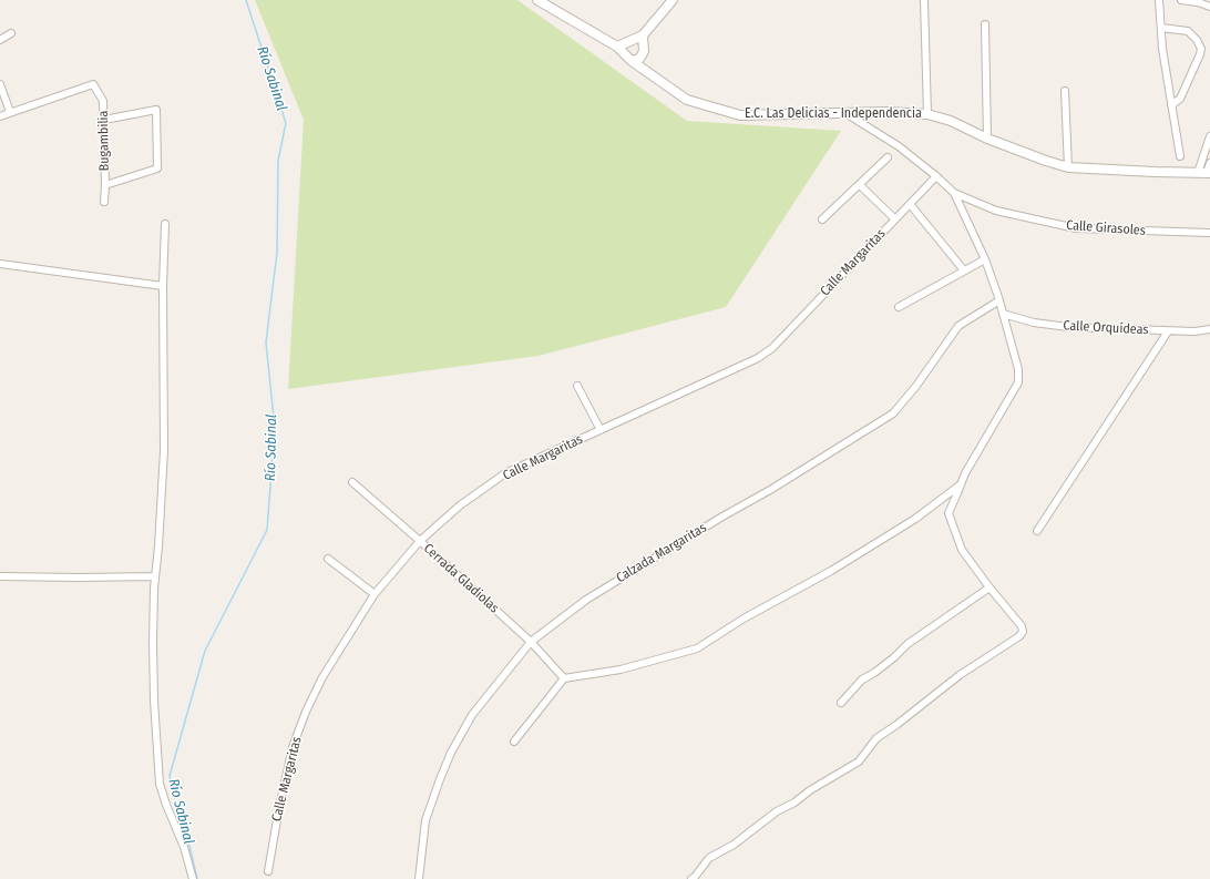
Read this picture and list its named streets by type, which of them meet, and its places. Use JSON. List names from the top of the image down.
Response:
{
  "streets": {
    "street": [
      "E.C. Las Delicias - Independencia",
      "Bugambilia",
      "Calle Girasoles",
      "Calle Margaritas",
      "Calle Orquídeas",
      "Calzada Margaritas",
      "Cerrada Gladiolas"
    ]
  },
  "crossings": [
    ["Calle Margaritas", "Cerrada Gladiolas"],
    ["Calzada Margaritas", "Cerrada Gladiolas"]
  ],
  "water": ["Río Sabinal"]
}
